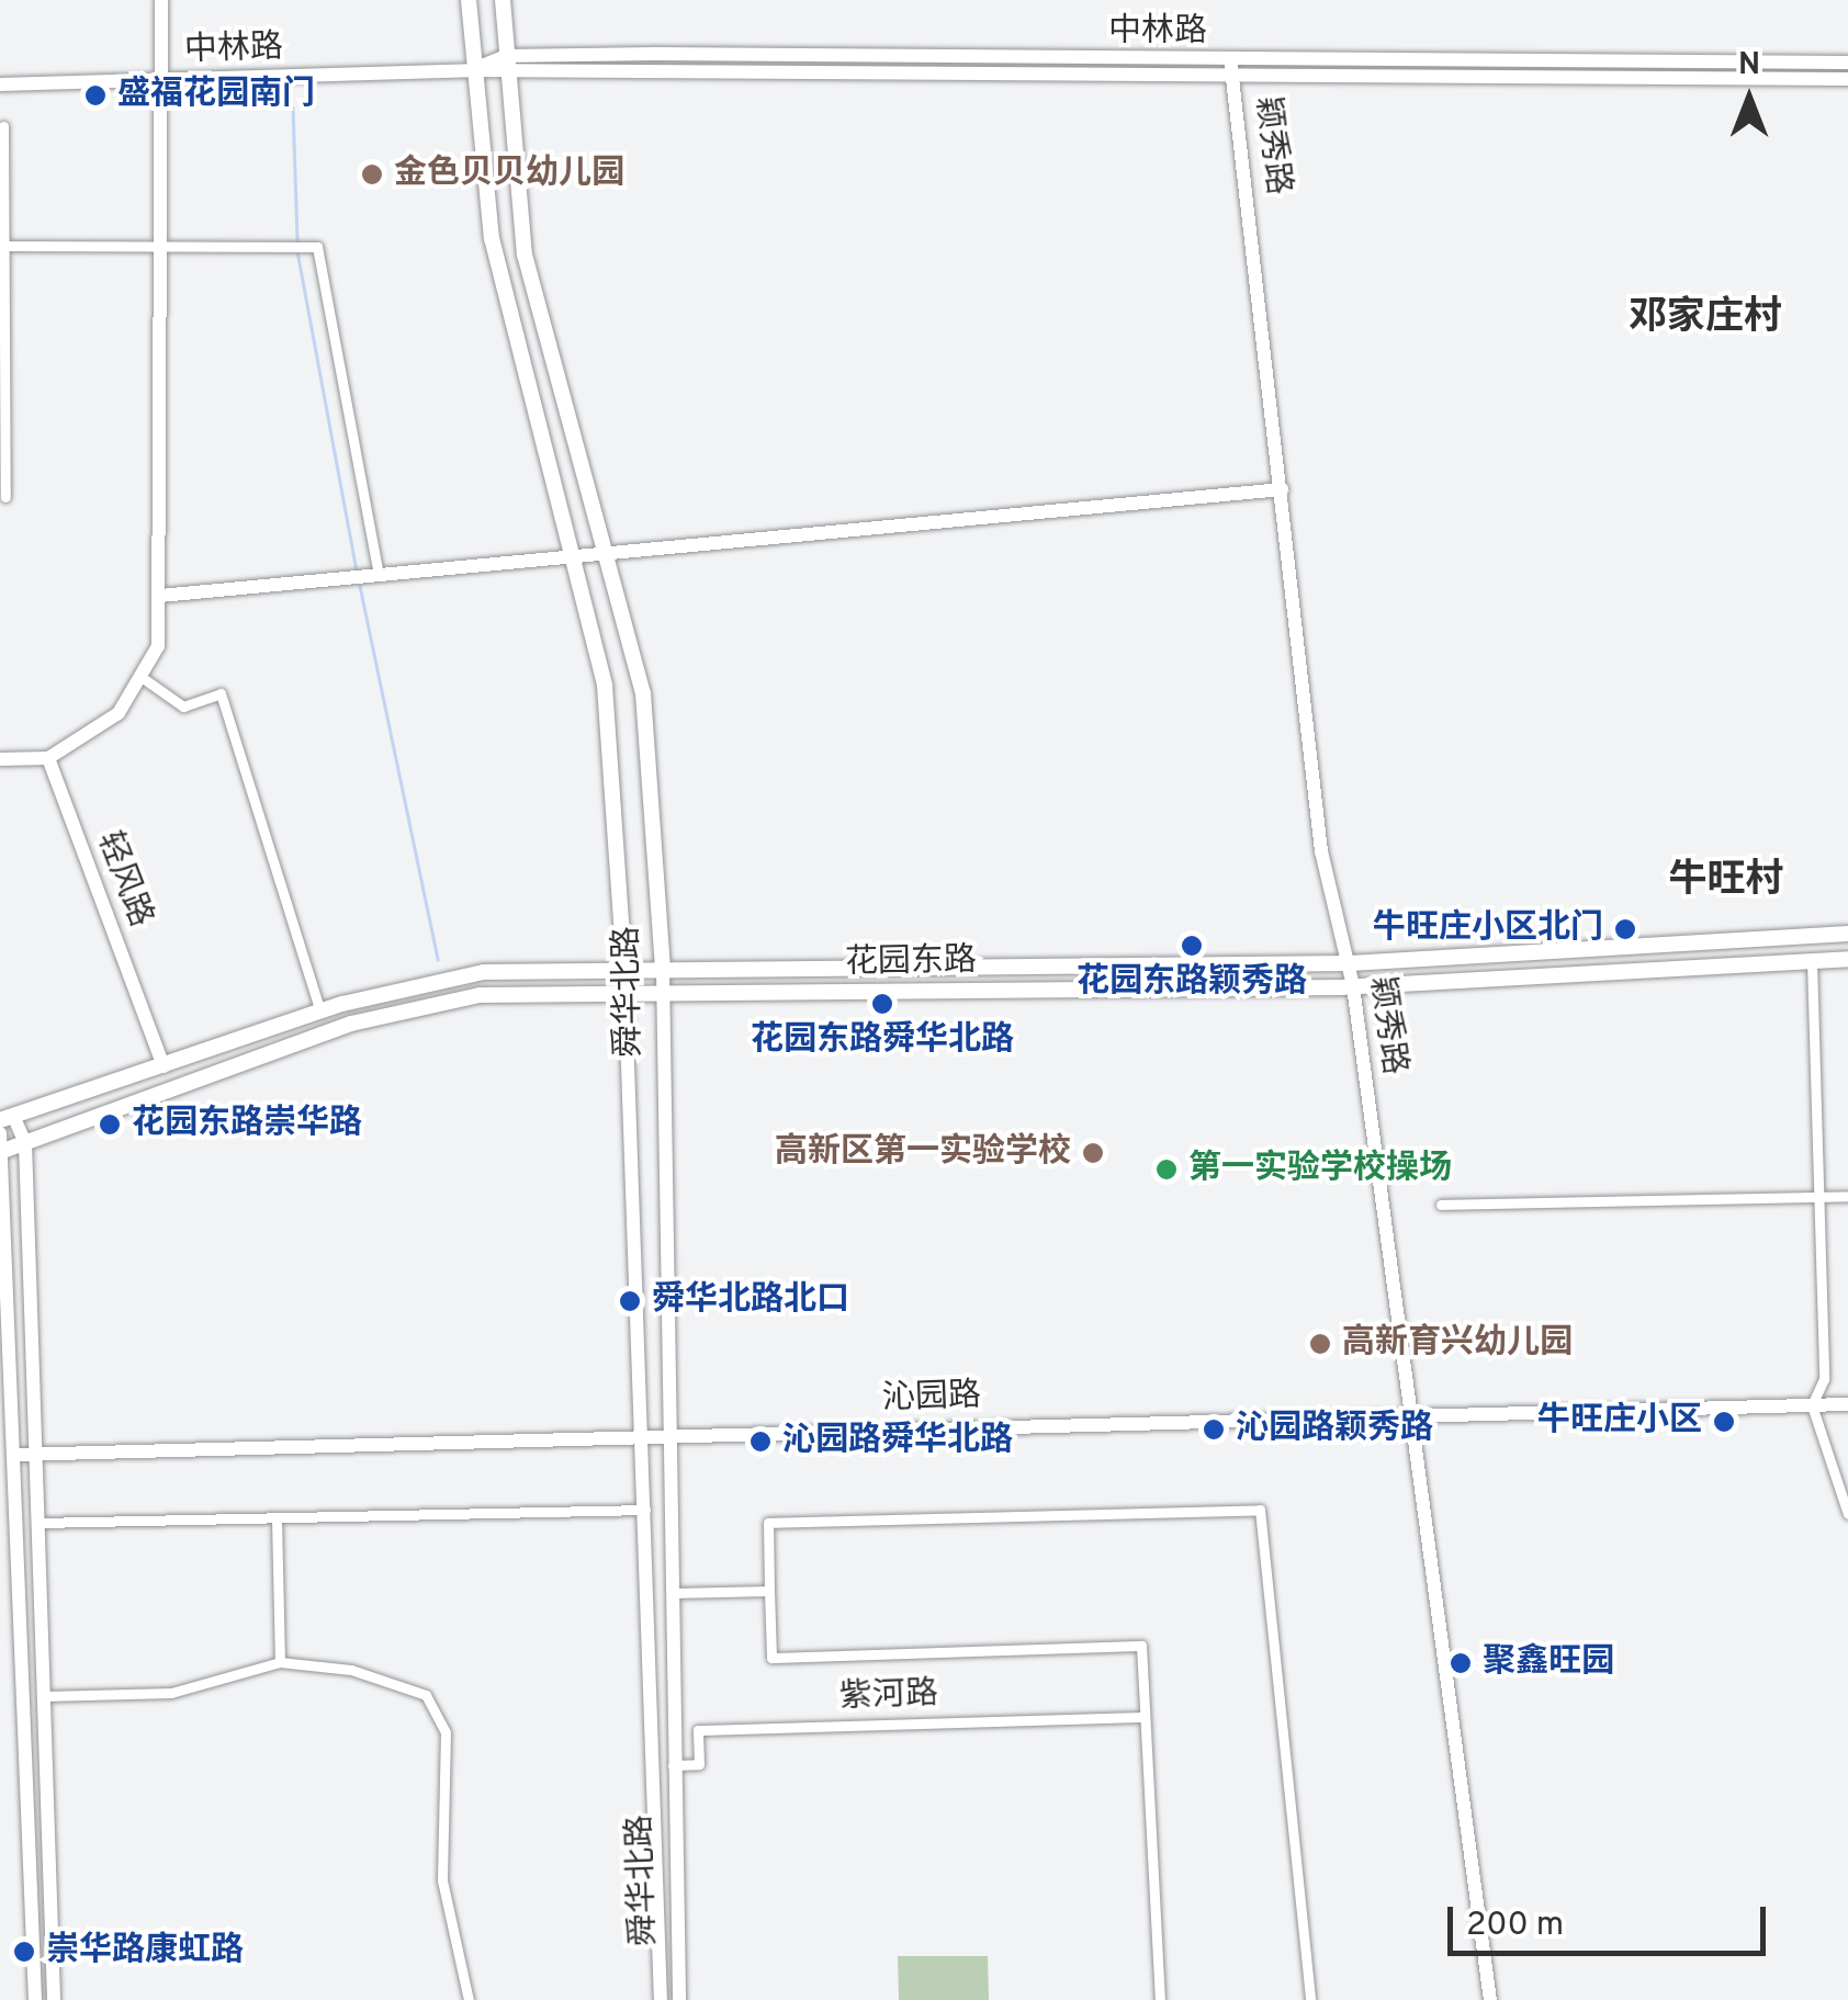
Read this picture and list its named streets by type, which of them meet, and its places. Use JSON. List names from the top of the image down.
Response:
{
  "streets": {
    "main road": [
      "中林路",
      "颖秀路",
      "轻风路",
      "花园东路",
      "舜华北路",
      "沁园路"
    ],
    "street": ["紫河路"]
  },
  "crossings": [
    ["中林路", "颖秀路"],
    ["中林路", "舜华北路"],
    ["颖秀路", "花园东路"],
    ["颖秀路", "沁园路"],
    ["轻风路", "花园东路"],
    ["花园东路", "舜华北路"],
    ["舜华北路", "沁园路"],
    ["舜华北路", "紫河路"]
  ],
  "districts": ["邓家庄村", "牛旺村"],
  "places": [
    "盛福花园南门",
    "金色贝贝幼儿园",
    "牛旺庄小区北门",
    "花园东路颖秀路",
    "花园东路舜华北路",
    "花园东路崇华路",
    "高新区第一实验学校",
    "第一实验学校操场",
    "舜华北路北口",
    "高新育兴幼儿园",
    "牛旺庄小区",
    "沁园路颖秀路",
    "沁园路舜华北路",
    "聚鑫旺园",
    "崇华路康虹路"
  ],
  "scale_bar": "200 m",
  "north": "top"
}
